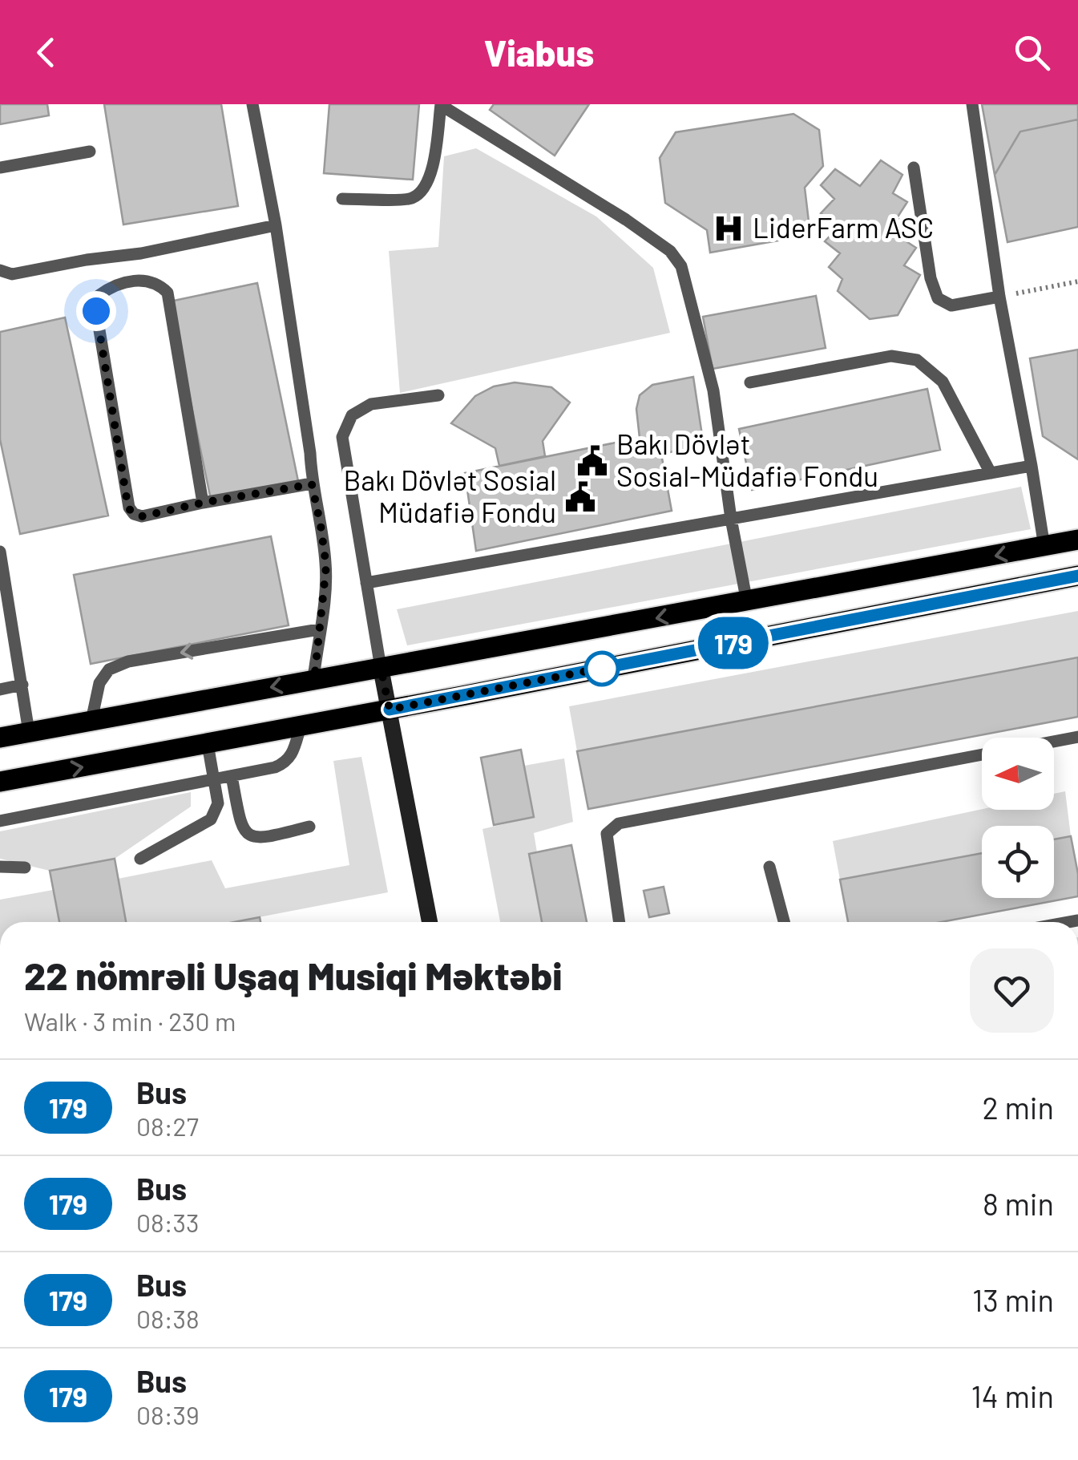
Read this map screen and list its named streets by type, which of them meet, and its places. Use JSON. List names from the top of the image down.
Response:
{
  "places": {
    "hospital": ["LiderFarm ASC"],
    "public building": ["Bakı Dövlət Sosial-Müdafiə Fondu", "Bakı Dövlət Sosial Müdafiə Fondu"]
  },
  "lines": ["bus line 179"],
  "north": "left",
  "page": {
    "header": "Viabus",
    "on_map": "179",
    "heading": ["22 nömrəli Uşaq Musiqi Məktəbi", "Walk · 3 min · 230 m"],
    "list": [
      {
        "mark": "179",
        "name": "Bus",
        "note": "08:27",
        "value": "2 min"
      },
      {
        "mark": "179",
        "name": "Bus",
        "note": "08:33",
        "value": "8 min"
      },
      {
        "mark": "179",
        "name": "Bus",
        "note": "08:38",
        "value": "13 min"
      },
      {
        "mark": "179",
        "name": "Bus",
        "note": "08:39",
        "value": "14 min"
      }
    ]
  }
}
